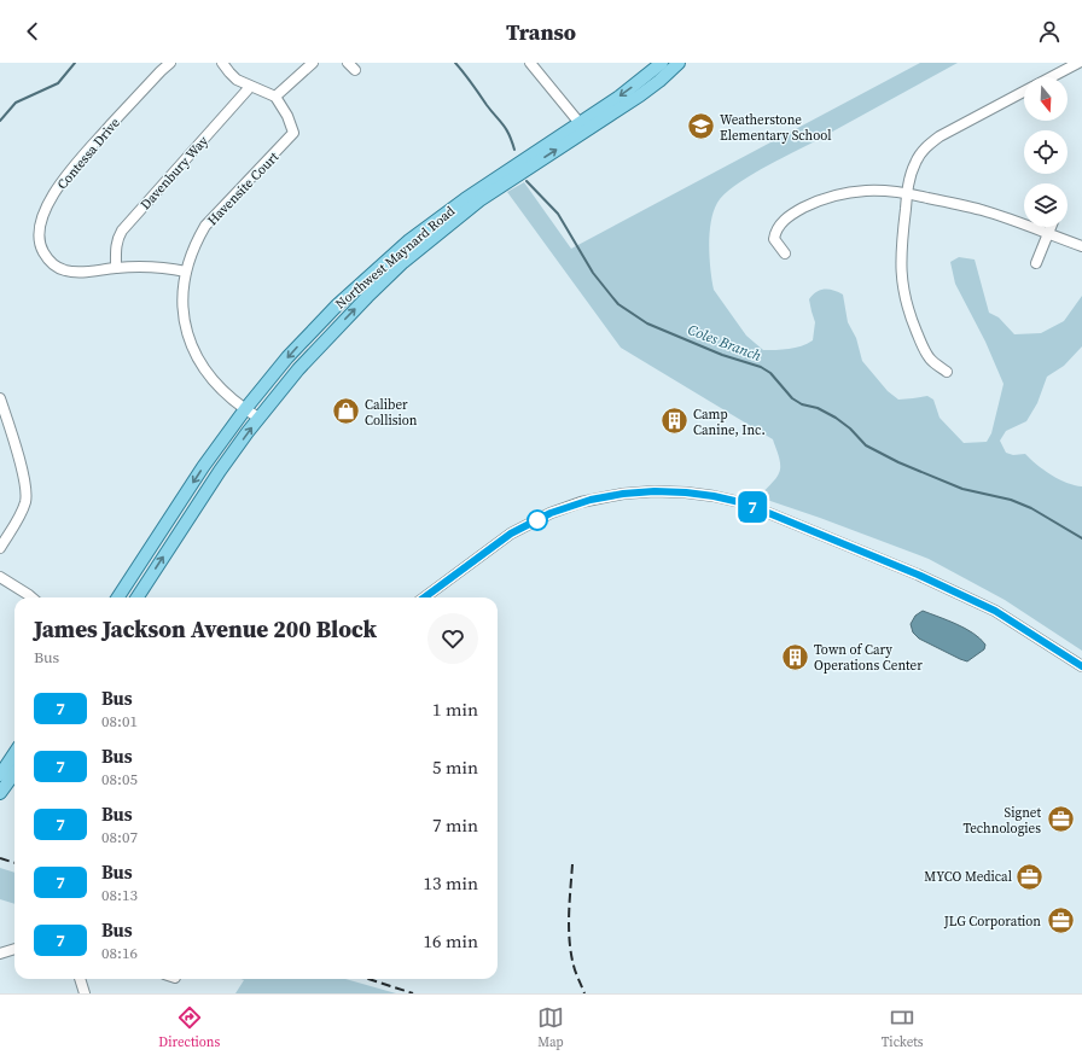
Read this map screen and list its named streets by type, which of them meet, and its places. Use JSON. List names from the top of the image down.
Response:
{
  "streets": {
    "main road": ["Northwest Maynard Road"],
    "street": ["Contessa Drive", "Davenbury Way", "Havensite Court"]
  },
  "crossings": [
    ["Contessa Drive", "Davenbury Way"],
    ["Contessa Drive", "Havensite Court"],
    ["Havensite Court", "Northwest Maynard Road"]
  ],
  "water": ["Coles Branch"],
  "places": {
    "school or university": ["Weatherstone Elementary School"],
    "shop": ["Caliber Collision"],
    "building": ["Camp Canine, Inc.", "Town of Cary Operations Center"],
    "office": ["Signet Technologies", "MYCO Medical", "JLG Corporation"]
  },
  "lines": ["bus line 7"],
  "north": "bottom",
  "page": {
    "header": "Transo",
    "on_map": "7",
    "heading": ["James Jackson Avenue 200 Block", "Bus"],
    "list": [
      {
        "mark": "7",
        "name": "Bus",
        "note": "08:01",
        "value": "1 min"
      },
      {
        "mark": "7",
        "name": "Bus",
        "note": "08:05",
        "value": "5 min"
      },
      {
        "mark": "7",
        "name": "Bus",
        "note": "08:07",
        "value": "7 min"
      },
      {
        "mark": "7",
        "name": "Bus",
        "note": "08:13",
        "value": "13 min"
      },
      {
        "mark": "7",
        "name": "Bus",
        "note": "08:16",
        "value": "16 min"
      }
    ],
    "tabs": ["Directions", "Map", "Tickets"]
  }
}
